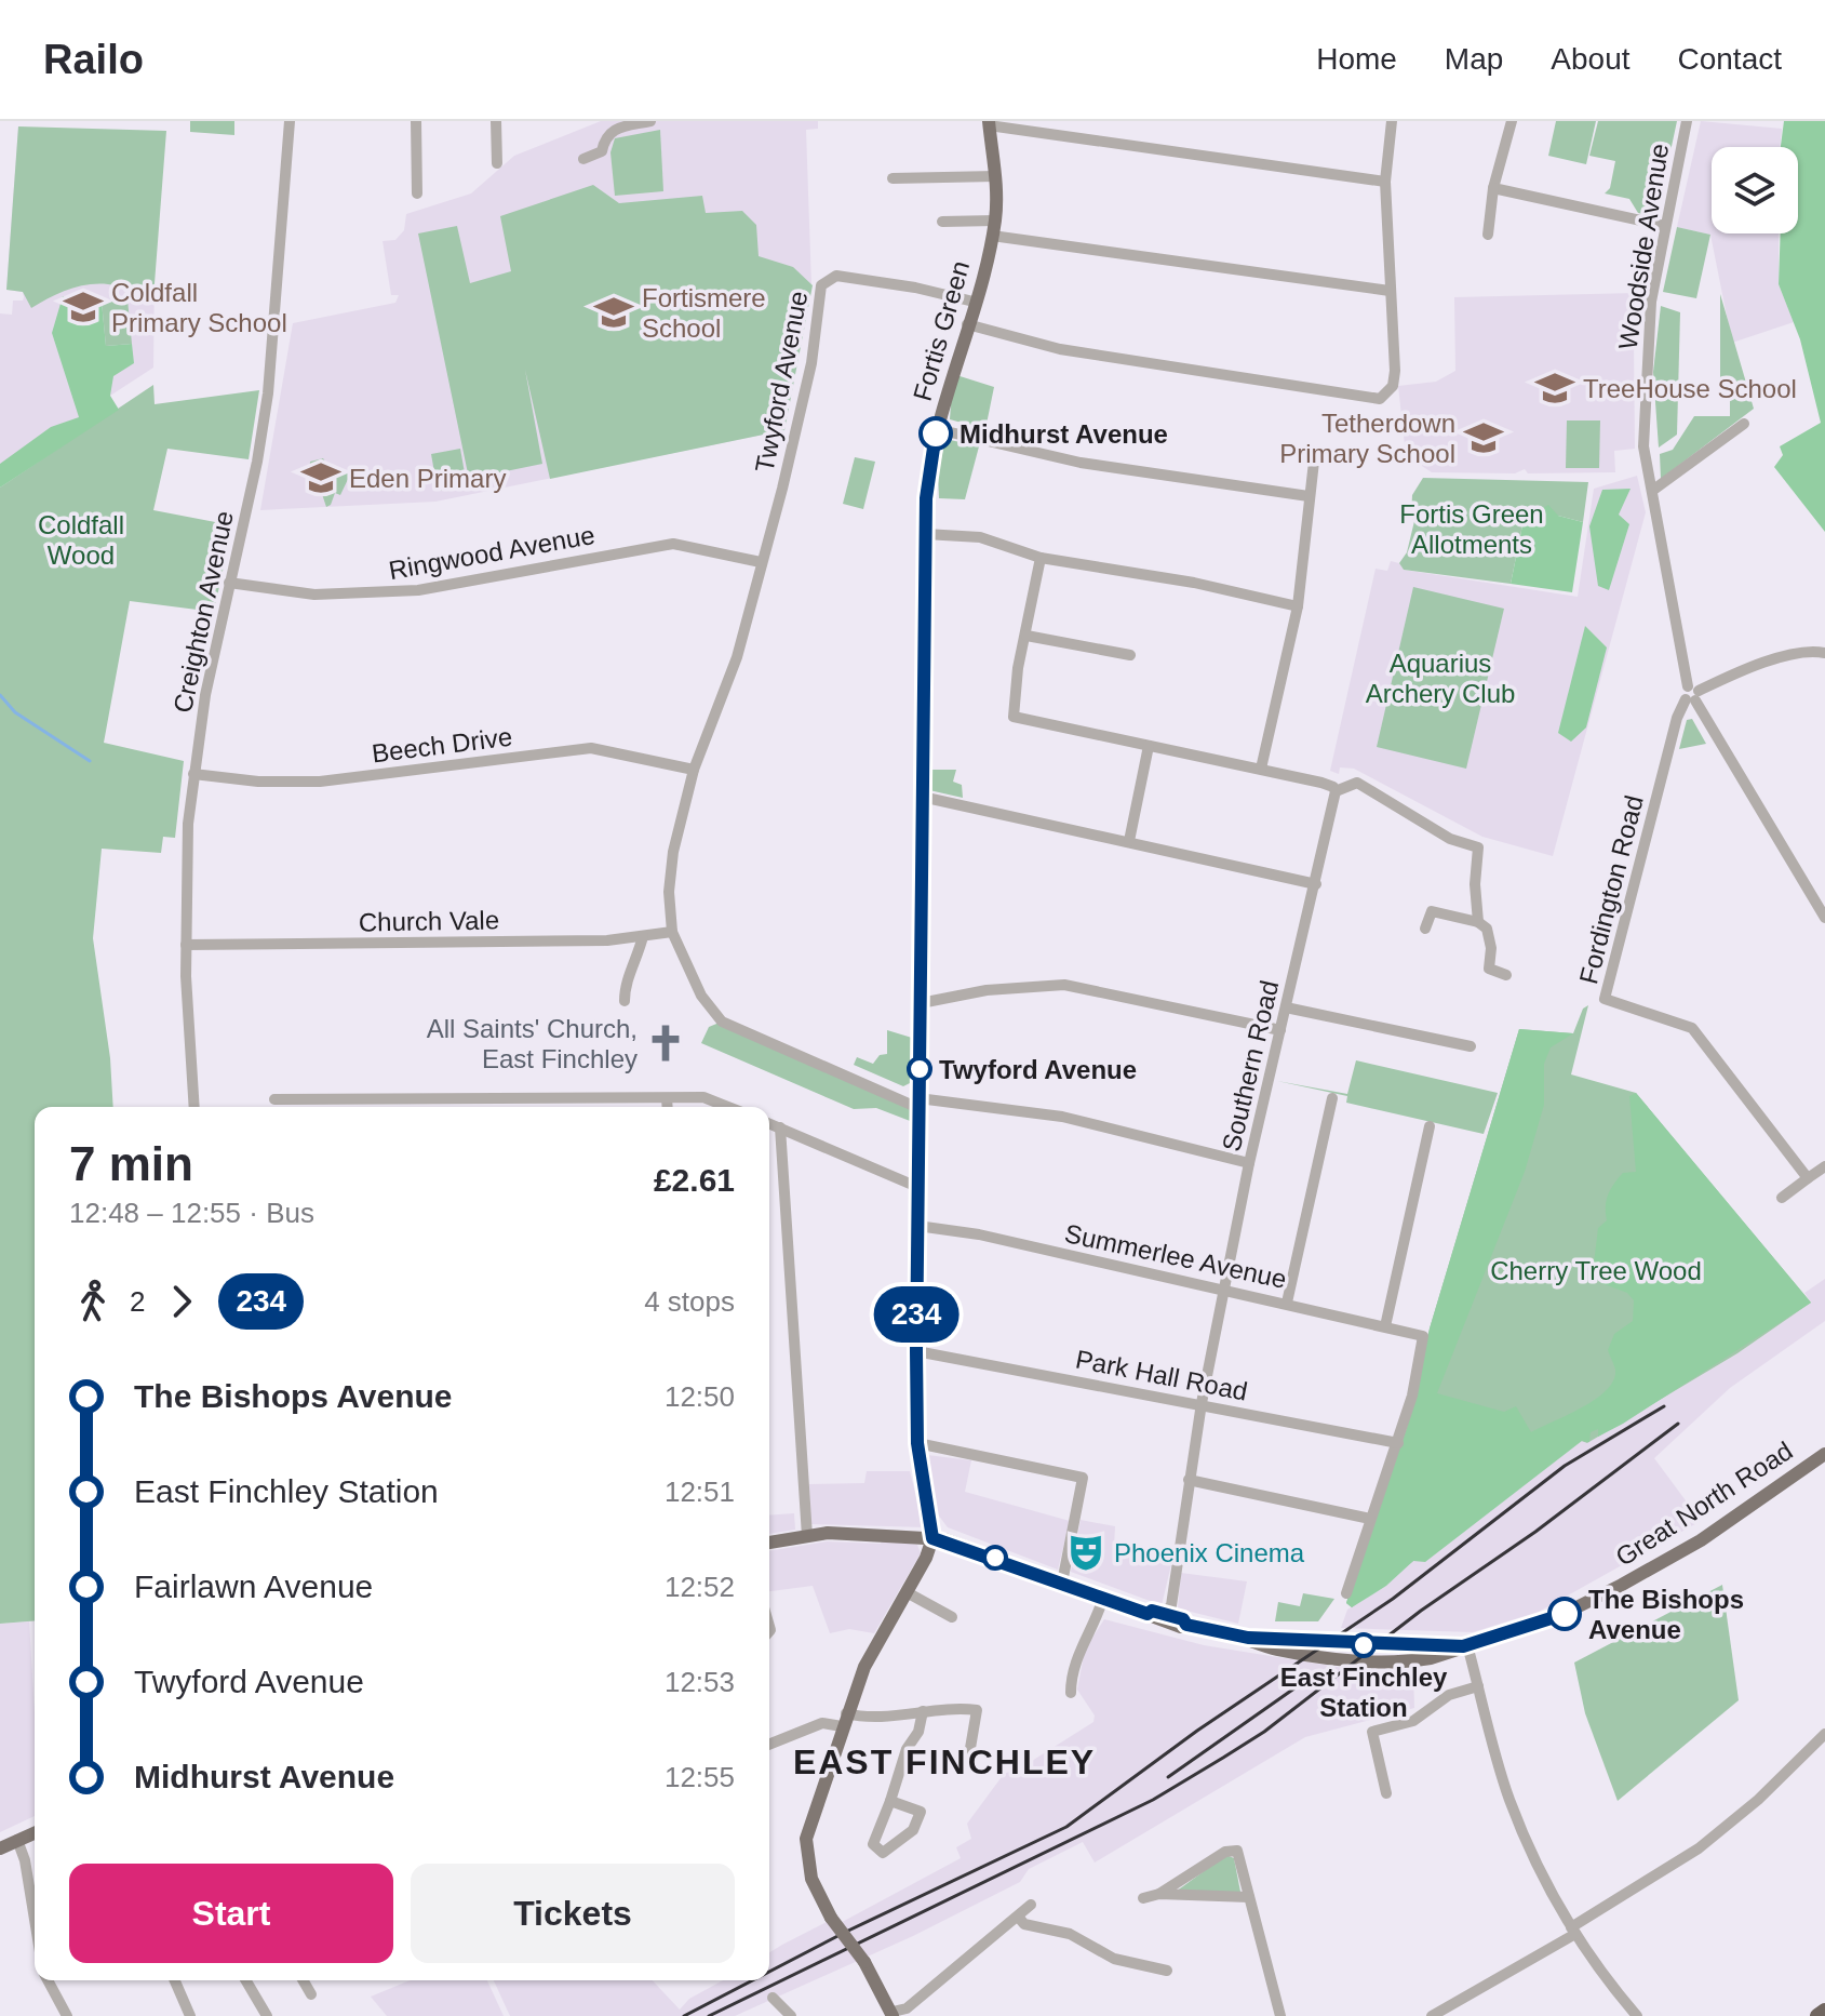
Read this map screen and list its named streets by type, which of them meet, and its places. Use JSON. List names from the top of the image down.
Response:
{
  "streets": {
    "main road": ["Fortis Green", "Great North Road"],
    "street": [
      "Woodside Avenue",
      "Twyford Avenue",
      "Ringwood Avenue",
      "Creighton Avenue",
      "Beech Drive",
      "Fordington Road",
      "Church Vale",
      "Southern Road",
      "Summerlee Avenue",
      "Park Hall Road"
    ]
  },
  "crossings": [
    ["Woodside Avenue", "Fordington Road"],
    ["Fortis Green", "Twyford Avenue"],
    ["Fortis Green", "Summerlee Avenue"],
    ["Fortis Green", "Park Hall Road"],
    ["Twyford Avenue", "Ringwood Avenue"],
    ["Twyford Avenue", "Beech Drive"],
    ["Twyford Avenue", "Church Vale"],
    ["Twyford Avenue", "Southern Road"],
    ["Ringwood Avenue", "Creighton Avenue"],
    ["Creighton Avenue", "Beech Drive"],
    ["Creighton Avenue", "Church Vale"],
    ["Southern Road", "Summerlee Avenue"],
    ["Southern Road", "Park Hall Road"],
    ["Summerlee Avenue", "Park Hall Road"]
  ],
  "districts": ["EAST FINCHLEY"],
  "parks": [
    "Fortis Green Allotments",
    "Coldfall Wood",
    "Aquarius Archery Club",
    "Cherry Tree Wood"
  ],
  "places": {
    "school or university": [
      "Coldfall Primary School",
      "Fortismere School",
      "TreeHouse School",
      "Tetherdown Primary School",
      "Eden Primary"
    ],
    "other": [
      "Midhurst Avenue",
      "Twyford Avenue",
      "The Bishops Avenue",
      "East Finchley Station"
    ],
    "church": ["All Saints' Church, East Finchley"],
    "theatre": ["Phoenix Cinema"]
  },
  "lines": ["bus line 234"],
  "page": {
    "header": "Railo",
    "nav": [
      "Home",
      "Map",
      "About",
      "Contact"
    ],
    "on_map": "234",
    "heading": ["7 min", "12:48 – 12:55 · Bus", "£2.61"],
    "legs": ["2", "234", "4 stops"],
    "list": [
      {
        "name": "The Bishops Avenue",
        "value": "12:50"
      },
      {
        "name": "East Finchley Station",
        "value": "12:51"
      },
      {
        "name": "Fairlawn Avenue",
        "value": "12:52"
      },
      {
        "name": "Twyford Avenue",
        "value": "12:53"
      },
      {
        "name": "Midhurst Avenue",
        "value": "12:55"
      }
    ],
    "buttons": ["Start", "Tickets"]
  }
}
